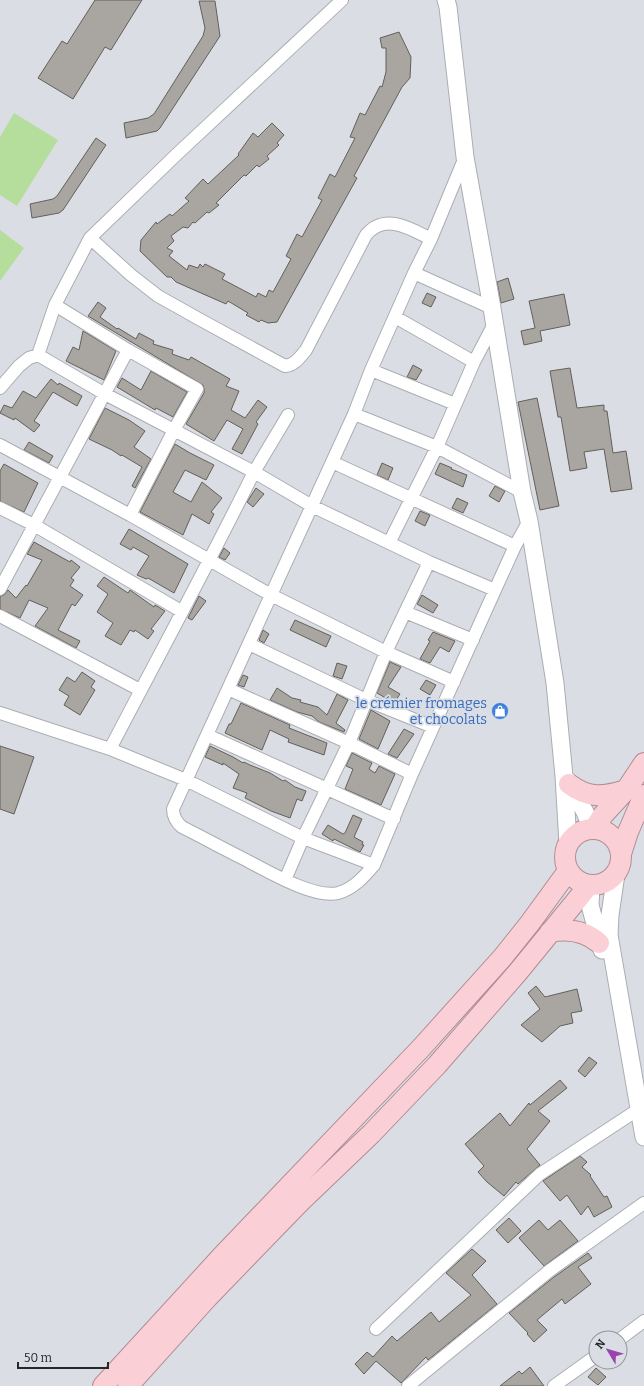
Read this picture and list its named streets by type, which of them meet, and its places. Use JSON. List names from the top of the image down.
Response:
{
  "places": {
    "shop": ["le crémier fromages et chocolats"]
  },
  "scale_bar": "50 m",
  "north": "top left"
}
